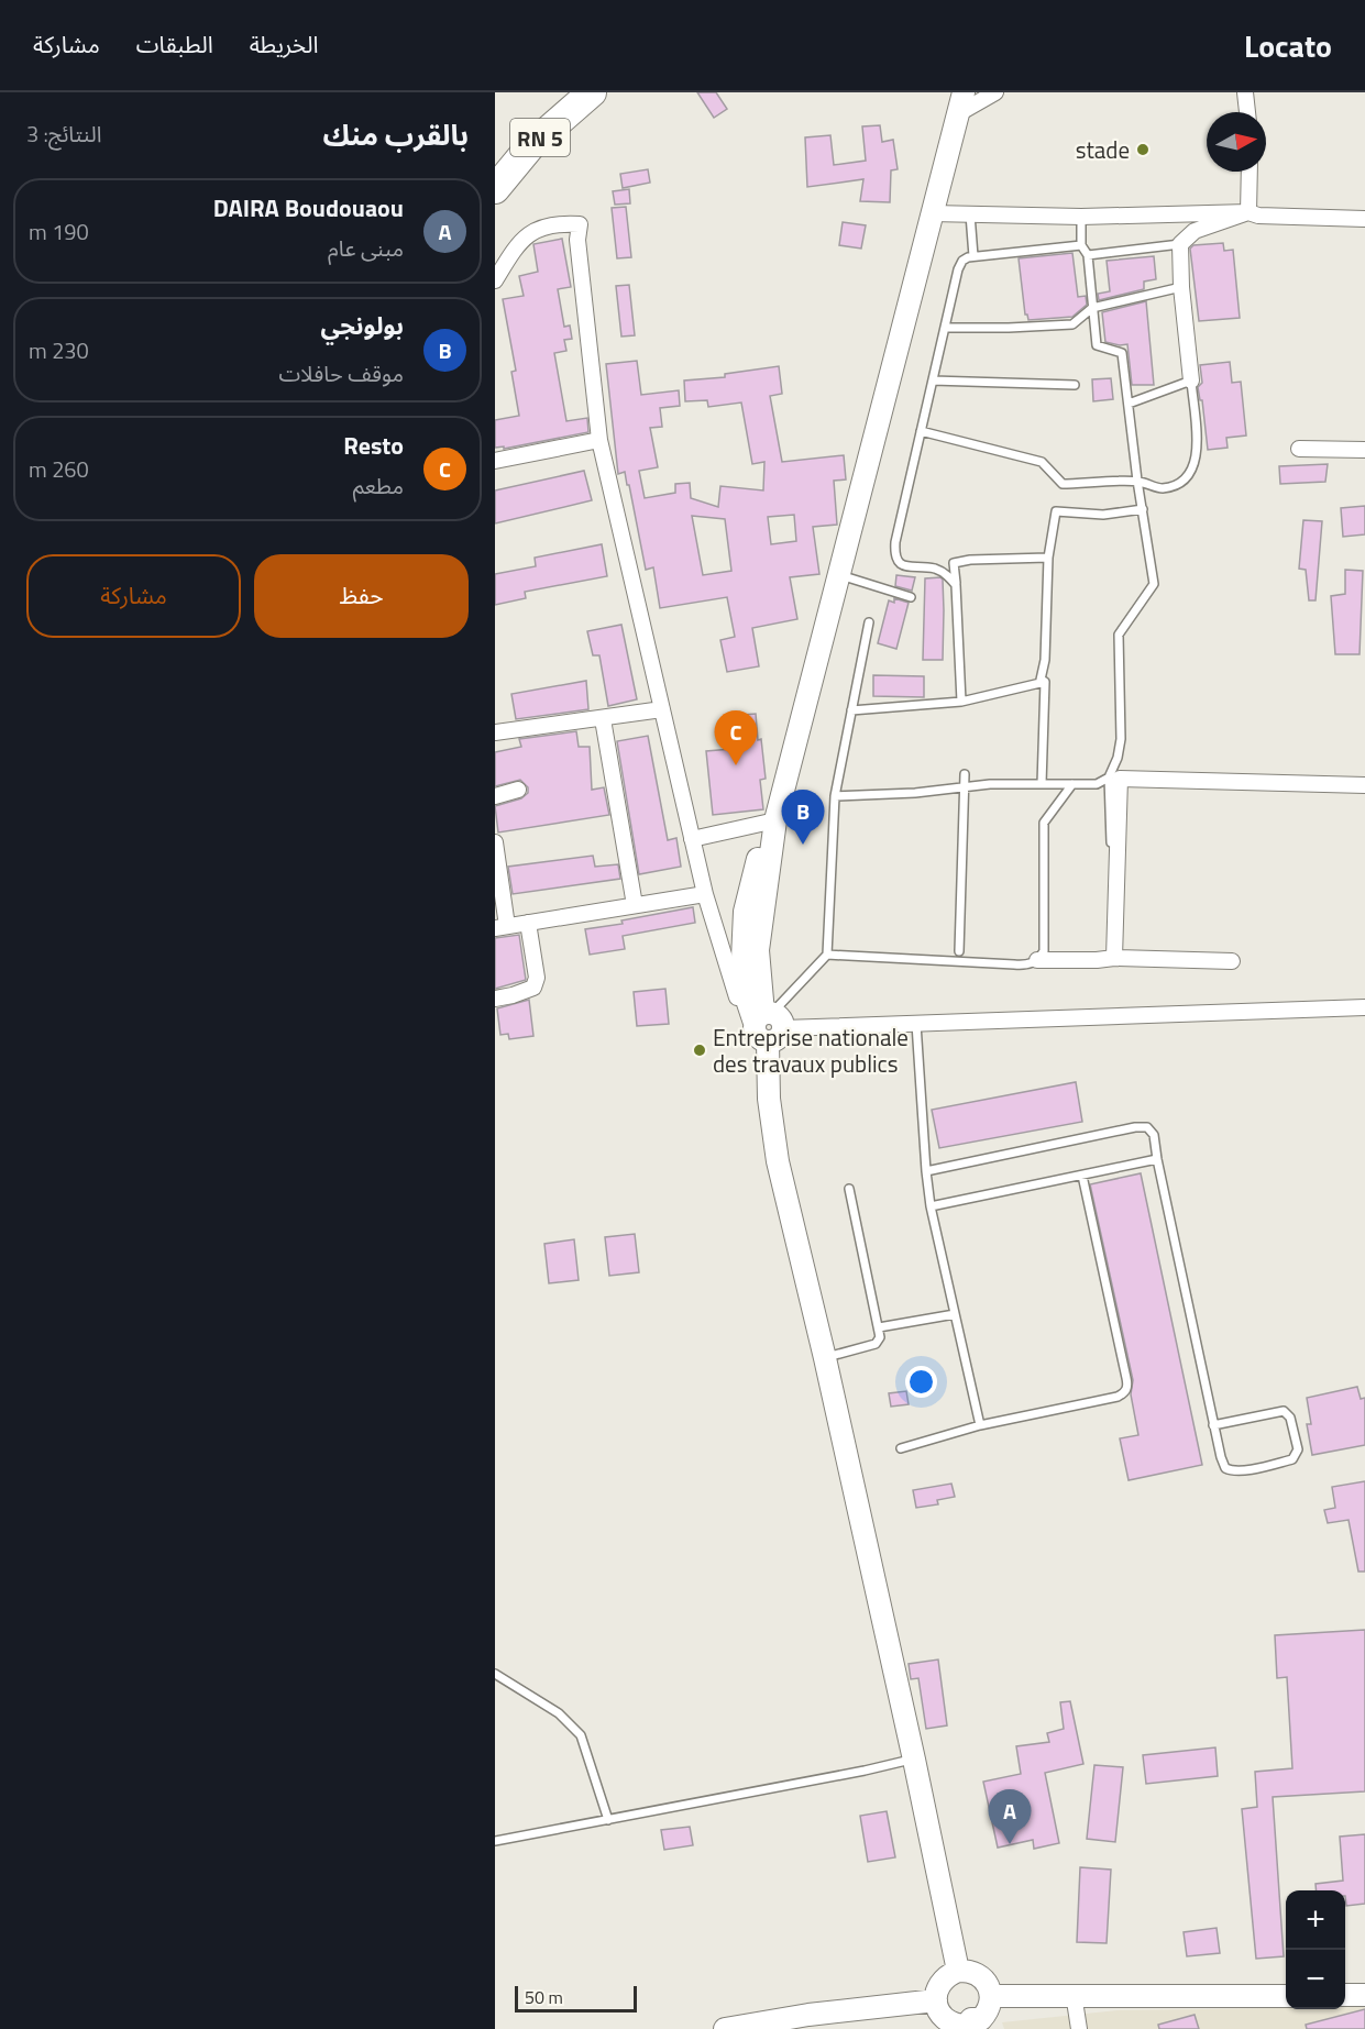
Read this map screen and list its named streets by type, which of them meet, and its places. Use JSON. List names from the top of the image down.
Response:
{
  "streets": {
    "highway": ["RN 5"]
  },
  "places": ["stade", "Entreprise nationale des travaux publics"],
  "scale_bar": "50 m",
  "north": "right",
  "page": {
    "header": "Locato",
    "nav": ["الخريطة", "الطبقات", "مشاركة"],
    "heading": ["بالقرب منك", "النتائج: 3"],
    "list": [
      {
        "mark": "A",
        "name": "DAIRA Boudouaou",
        "note": "مبنى عام",
        "value": "190 m"
      },
      {
        "mark": "B",
        "name": "بولونجي",
        "note": "موقف حافلات",
        "value": "230 m"
      },
      {
        "mark": "C",
        "name": "Resto",
        "note": "مطعم",
        "value": "260 m"
      }
    ],
    "buttons": ["حفظ", "مشاركة"],
    "pins": ["C", "B", "A"],
    "map_buttons": ["+", "−"],
    "scale": "50 m"
  }
}
